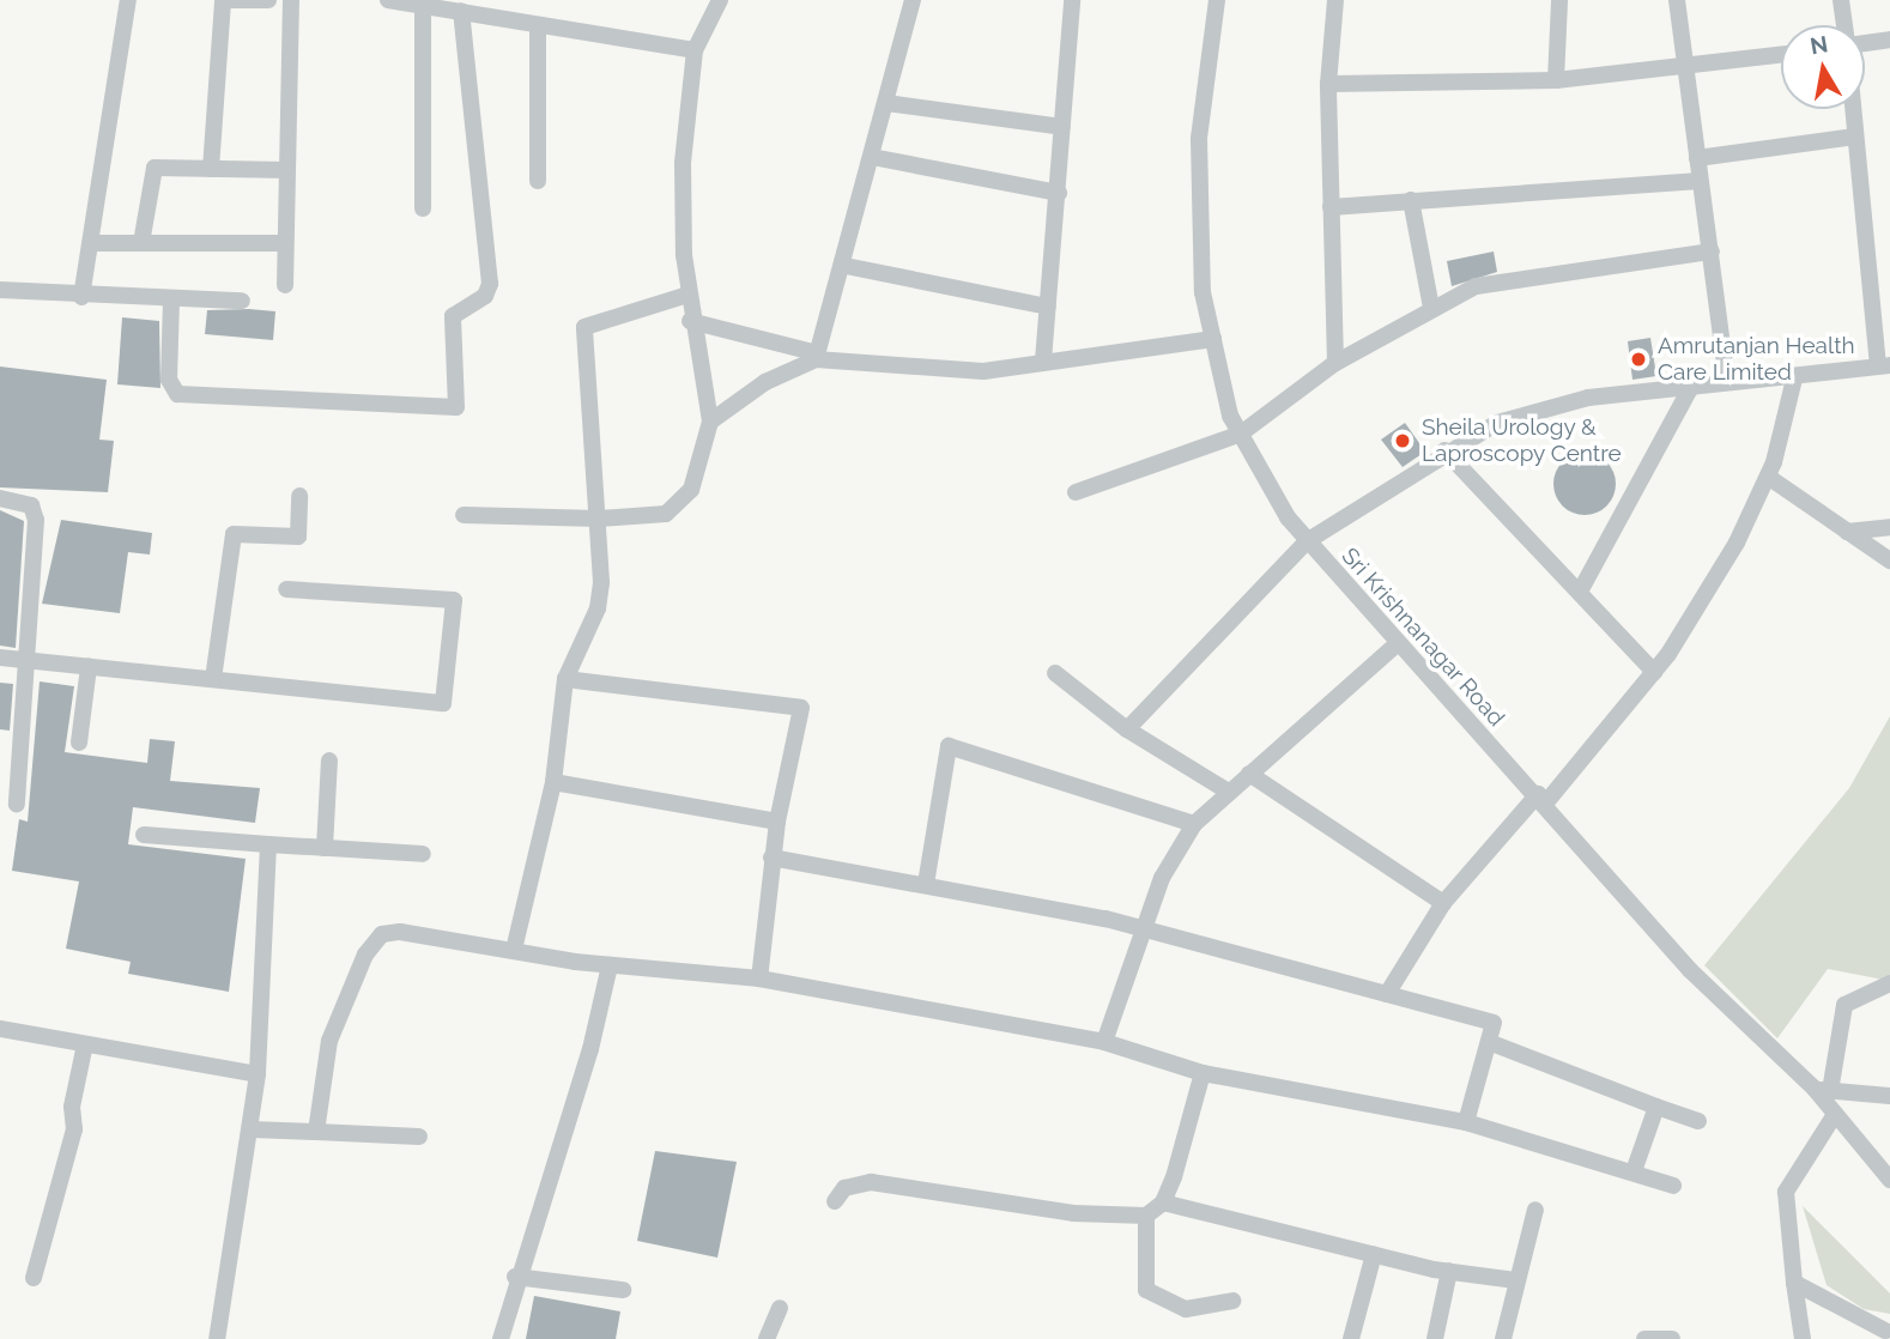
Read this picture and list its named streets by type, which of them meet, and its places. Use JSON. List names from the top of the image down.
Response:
{
  "streets": {
    "street": ["Sri Krishnanagar Road"]
  },
  "places": ["Amrutanjan Health Care Limited", "Sheila Urology & Laproscopy Centre"],
  "north": "top"
}
